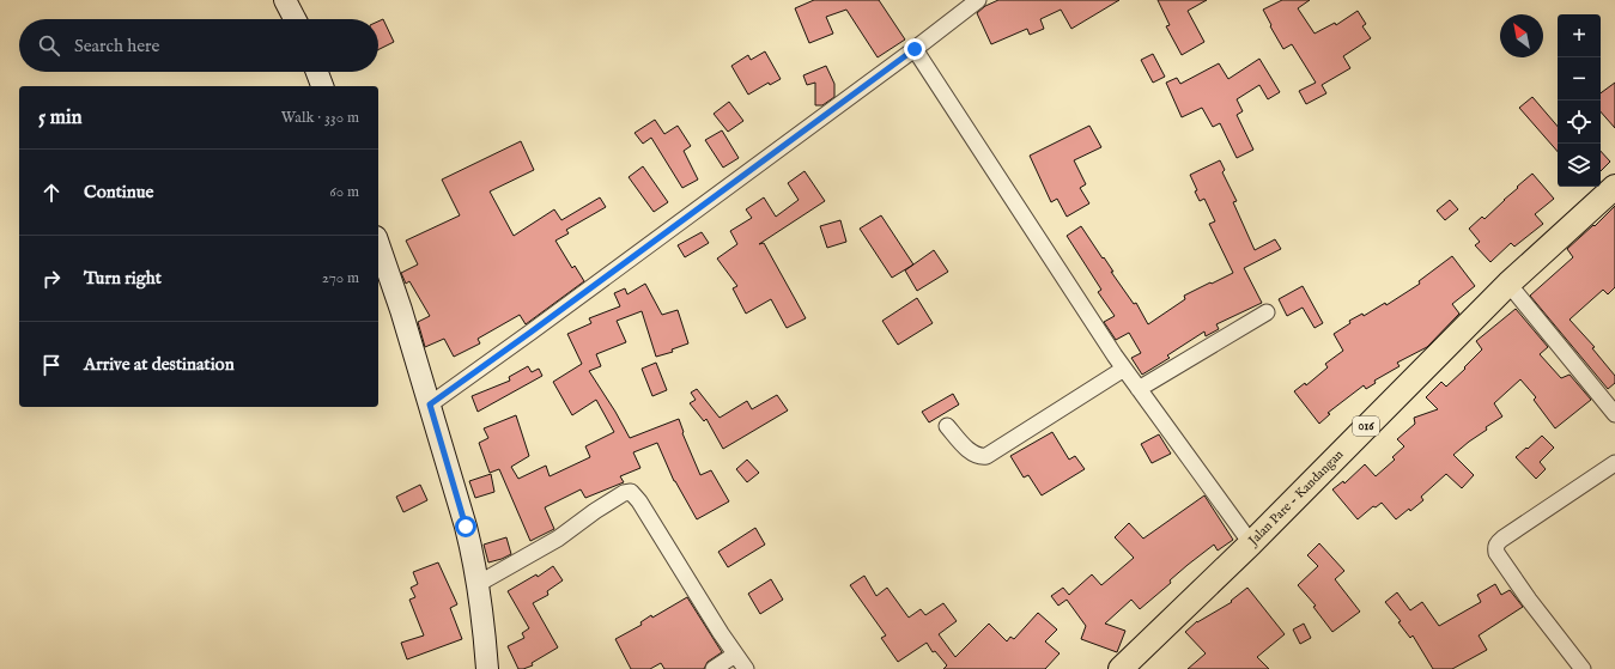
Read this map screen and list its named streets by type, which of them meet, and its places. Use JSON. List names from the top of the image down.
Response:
{
  "streets": {
    "main road": ["016", "Jalan Pare - Kandangan"]
  },
  "north": "top left",
  "page": {
    "map_buttons": ["+", "−"],
    "search": "Search here",
    "heading": ["5 min", "Walk · 330 m"],
    "list": [
      ["Continue", "60 m"],
      ["Turn right", "270 m"],
      "Arrive at destination"
    ]
  }
}
